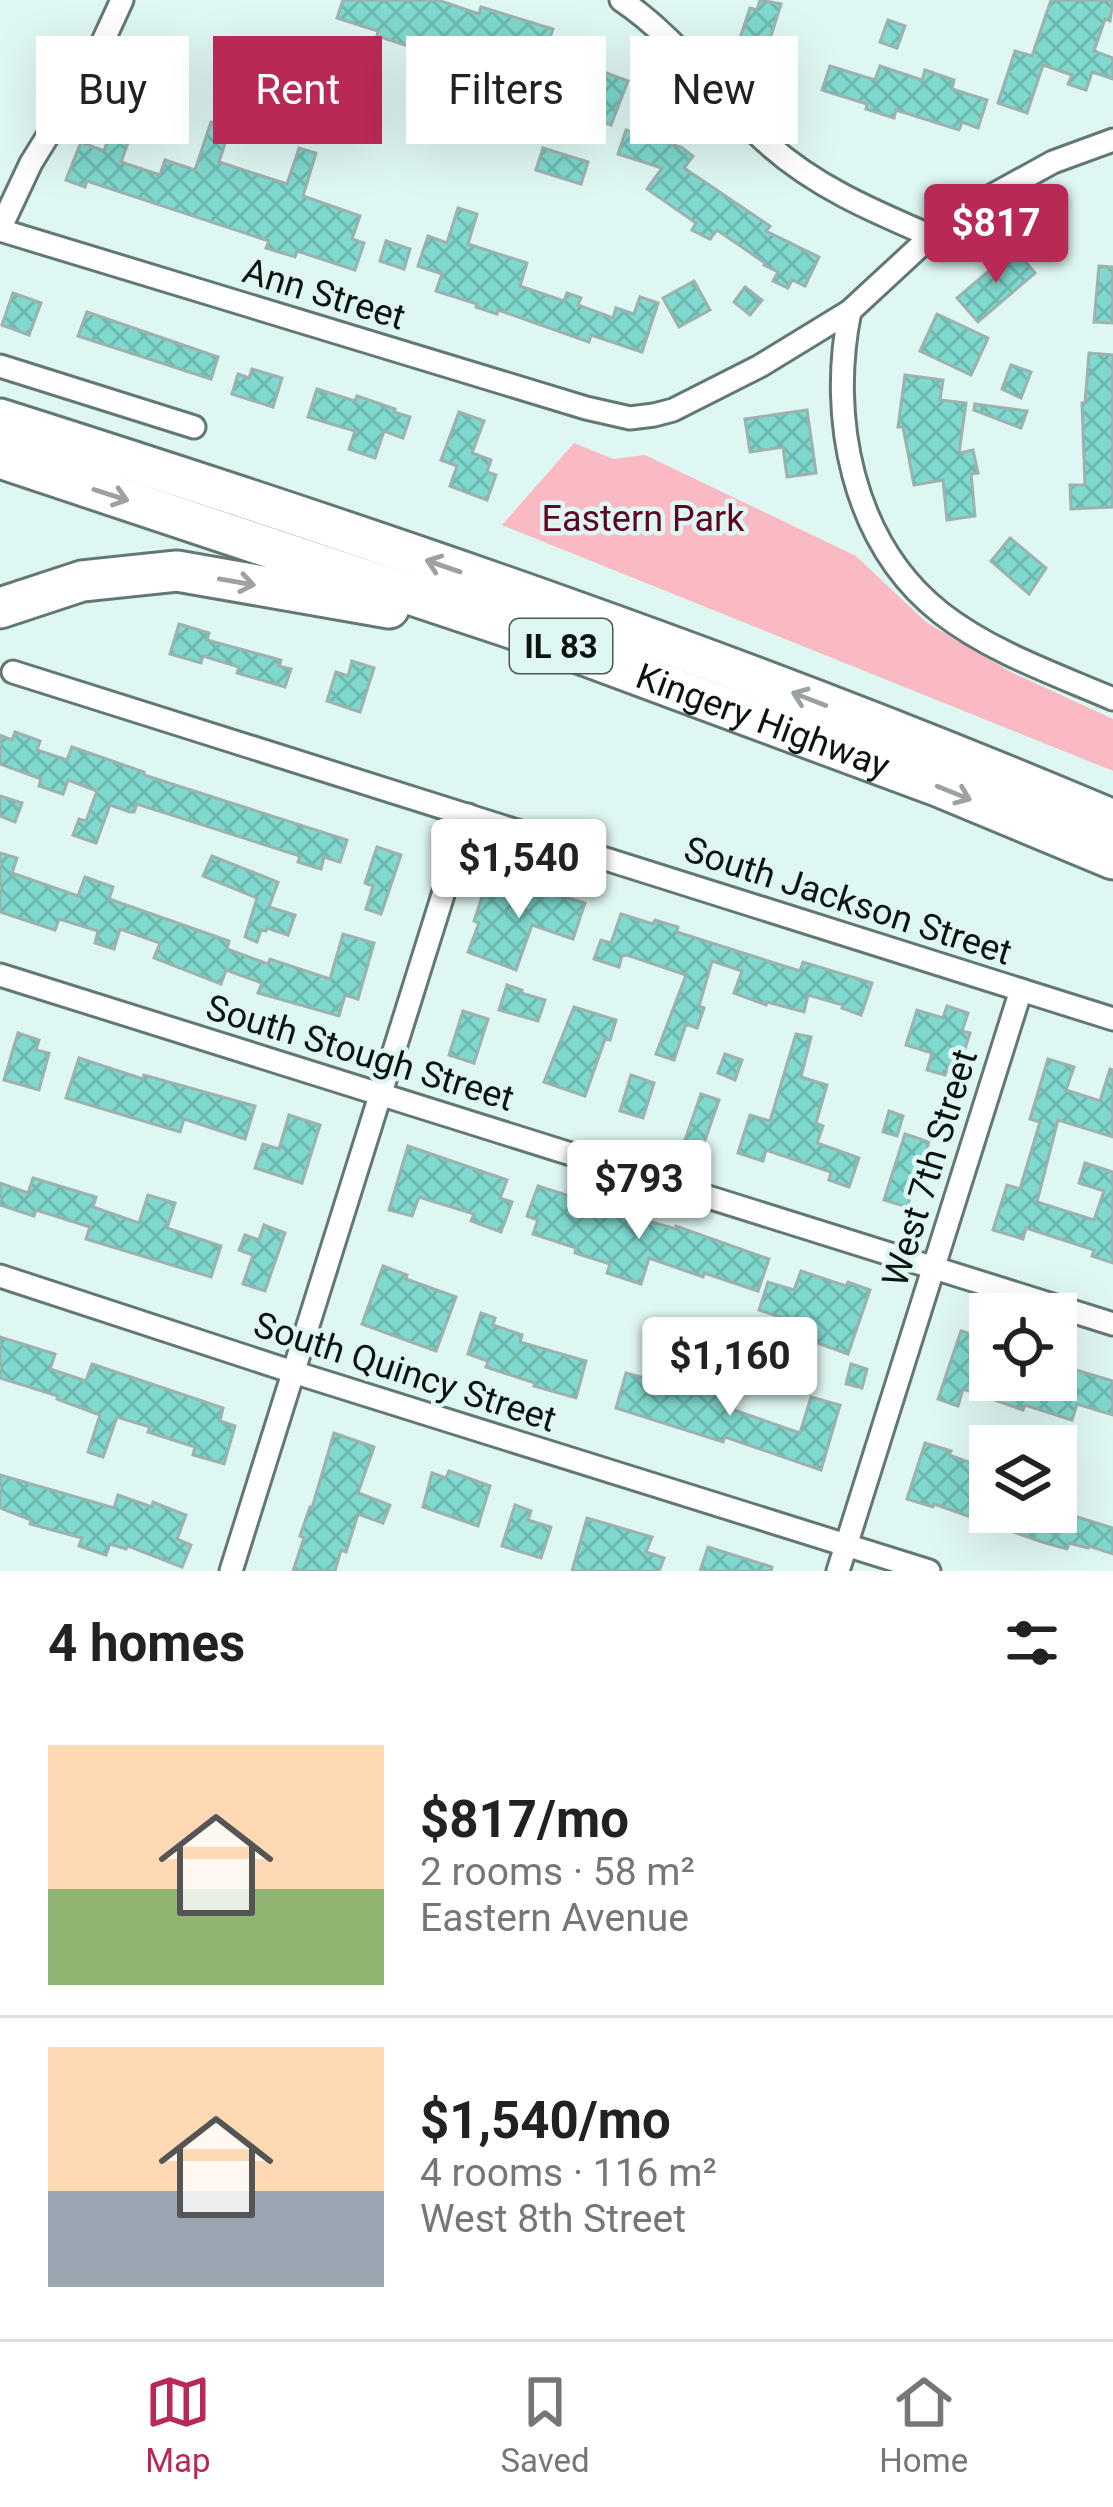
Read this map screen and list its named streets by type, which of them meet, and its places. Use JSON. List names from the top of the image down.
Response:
{
  "streets": {
    "highway": ["IL 83", "Kingery Highway"],
    "street": [
      "Ann Street",
      "South Jackson Street",
      "South Stough Street",
      "West 7th Street",
      "South Quincy Street"
    ]
  },
  "crossings": [
    ["South Jackson Street", "West 7th Street"],
    ["South Stough Street", "West 7th Street"],
    ["West 7th Street", "South Quincy Street"]
  ],
  "parks": ["Eastern Park"],
  "page": {
    "chip": [
      "Buy",
      "Rent",
      "Filters",
      "New"
    ],
    "price": [
      "$817",
      "$1,540",
      "$793",
      "$1,160"
    ],
    "heading": "4 homes",
    "list": [
      {
        "name": "$817/mo",
        "note": "2 rooms · 58 m² · Eastern Avenue"
      },
      {
        "name": "$1,540/mo",
        "note": "4 rooms · 116 m² · West 8th Street"
      }
    ],
    "tabs": ["Map", "Saved", "Home"]
  }
}
